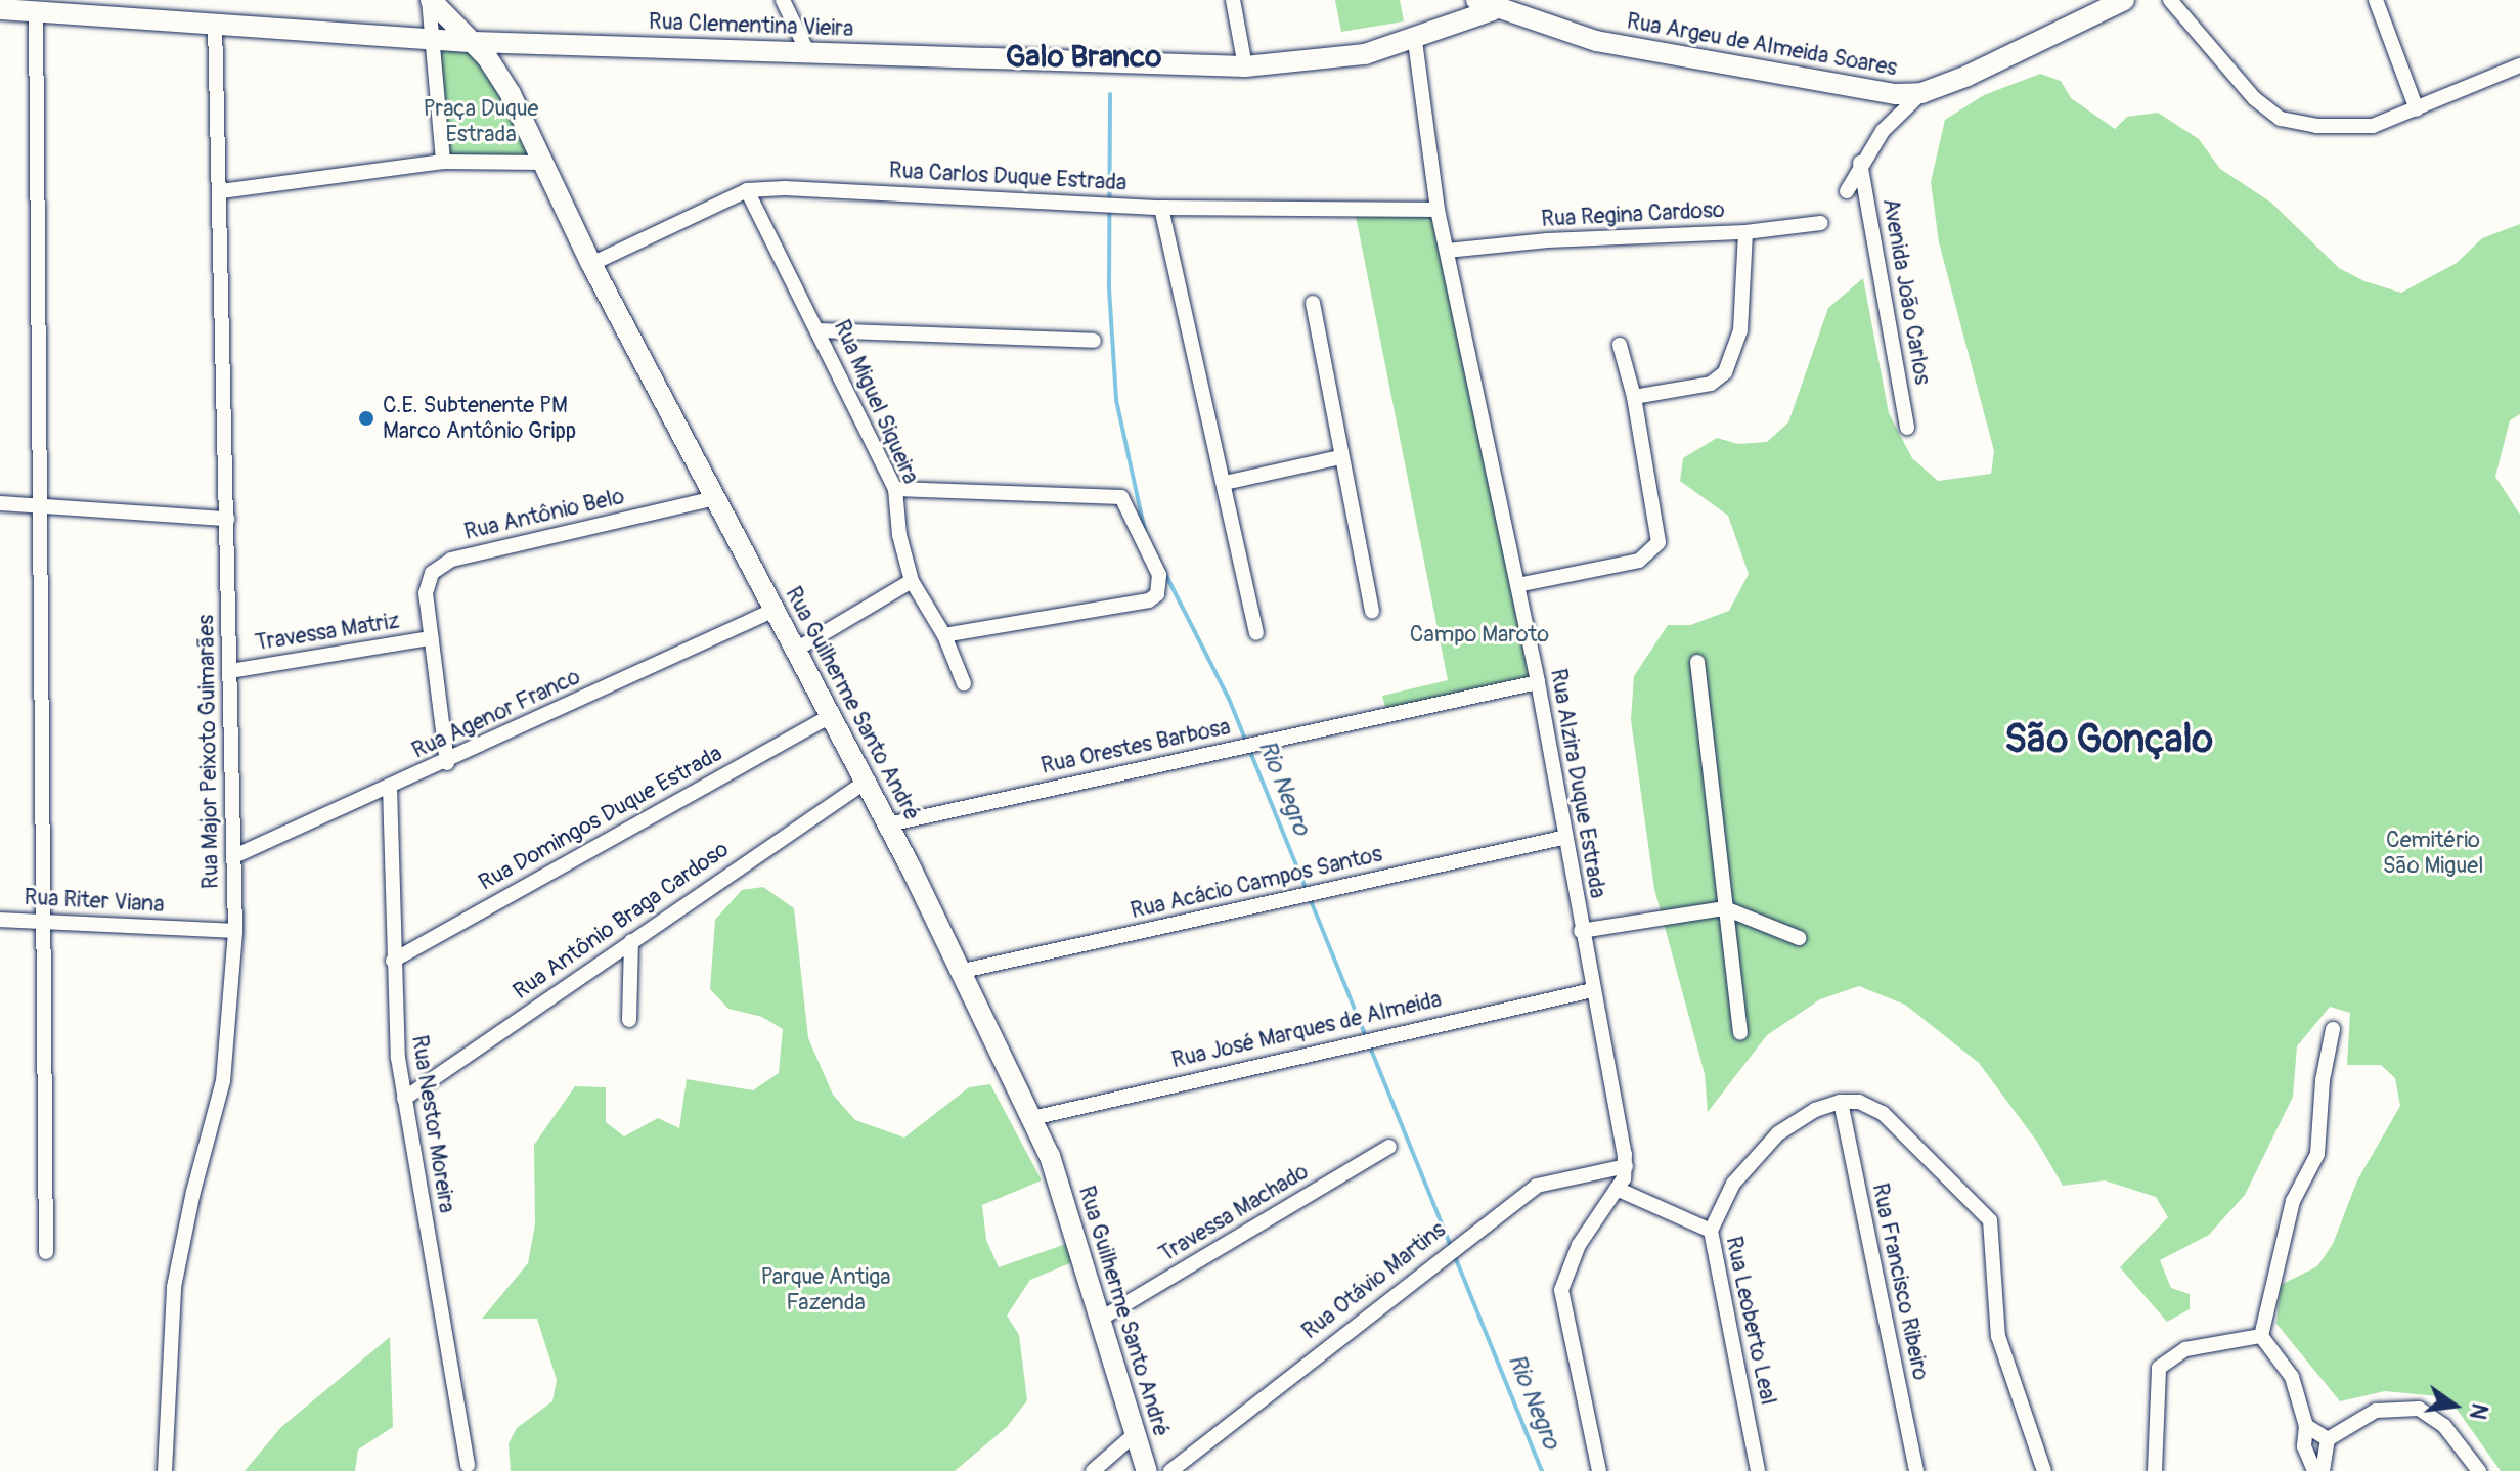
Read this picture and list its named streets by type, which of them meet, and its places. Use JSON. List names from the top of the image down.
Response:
{
  "streets": {
    "street": [
      "Rua Clementina Vieira",
      "Rua Argeu de Almeida Soares",
      "Rua Carlos Duque Estrada",
      "Rua Regina Cardoso",
      "Avenida João Carlos",
      "Rua Miguel Siqueira",
      "Rua Antônio Belo",
      "Travessa Matriz",
      "Rua Guilherme Santo André",
      "Rua Agenor Franco",
      "Rua Orestes Barbosa",
      "Rua Major Peixoto Guimarães",
      "Rua Alzira Duque Estrada",
      "Rua Domingos Duque Estrada",
      "Rua Acácio Campos Santos",
      "Rua Riter Viana",
      "Rua Antônio Braga Cardoso",
      "Rua José Marques de Almeida",
      "Rua Nestor Moreira",
      "Travessa Machado",
      "Rua Otávio Martins",
      "Rua Francisco Ribeiro",
      "Rua Leoberto Leal"
    ]
  },
  "crossings": [
    ["Rua Clementina Vieira", "Rua Argeu de Almeida Soares"],
    ["Rua Clementina Vieira", "Rua Guilherme Santo André"],
    ["Rua Clementina Vieira", "Rua Major Peixoto Guimarães"],
    ["Rua Clementina Vieira", "Rua Alzira Duque Estrada"],
    ["Rua Carlos Duque Estrada", "Rua Miguel Siqueira"],
    ["Rua Carlos Duque Estrada", "Rua Guilherme Santo André"],
    ["Rua Carlos Duque Estrada", "Rua Alzira Duque Estrada"],
    ["Rua Regina Cardoso", "Rua Alzira Duque Estrada"],
    ["Rua Antônio Belo", "Travessa Matriz"],
    ["Rua Antônio Belo", "Rua Guilherme Santo André"],
    ["Rua Antônio Belo", "Rua Agenor Franco"],
    ["Travessa Matriz", "Rua Major Peixoto Guimarães"],
    ["Rua Guilherme Santo André", "Rua Agenor Franco"],
    ["Rua Guilherme Santo André", "Rua Orestes Barbosa"],
    ["Rua Guilherme Santo André", "Rua Domingos Duque Estrada"],
    ["Rua Guilherme Santo André", "Rua Acácio Campos Santos"],
    ["Rua Guilherme Santo André", "Rua Antônio Braga Cardoso"],
    ["Rua Guilherme Santo André", "Rua José Marques de Almeida"],
    ["Rua Guilherme Santo André", "Travessa Machado"],
    ["Rua Agenor Franco", "Rua Major Peixoto Guimarães"],
    ["Rua Agenor Franco", "Rua Nestor Moreira"],
    ["Rua Orestes Barbosa", "Rua Alzira Duque Estrada"],
    ["Rua Major Peixoto Guimarães", "Rua Riter Viana"],
    ["Rua Alzira Duque Estrada", "Rua Acácio Campos Santos"],
    ["Rua Alzira Duque Estrada", "Rua José Marques de Almeida"],
    ["Rua Alzira Duque Estrada", "Rua Otávio Martins"],
    ["Rua Domingos Duque Estrada", "Rua Nestor Moreira"],
    ["Rua Antônio Braga Cardoso", "Rua Nestor Moreira"]
  ],
  "districts": ["Galo Branco", "São Gonçalo"],
  "water": ["Rio Negro"],
  "parks": [
    "Praça Duque Estrada",
    "Campo Maroto",
    "Cemitério São Miguel",
    "Parque Antiga Fazenda"
  ],
  "places": ["C.E. Subtenente PM Marco Antônio Gripp"],
  "north": "right"
}
